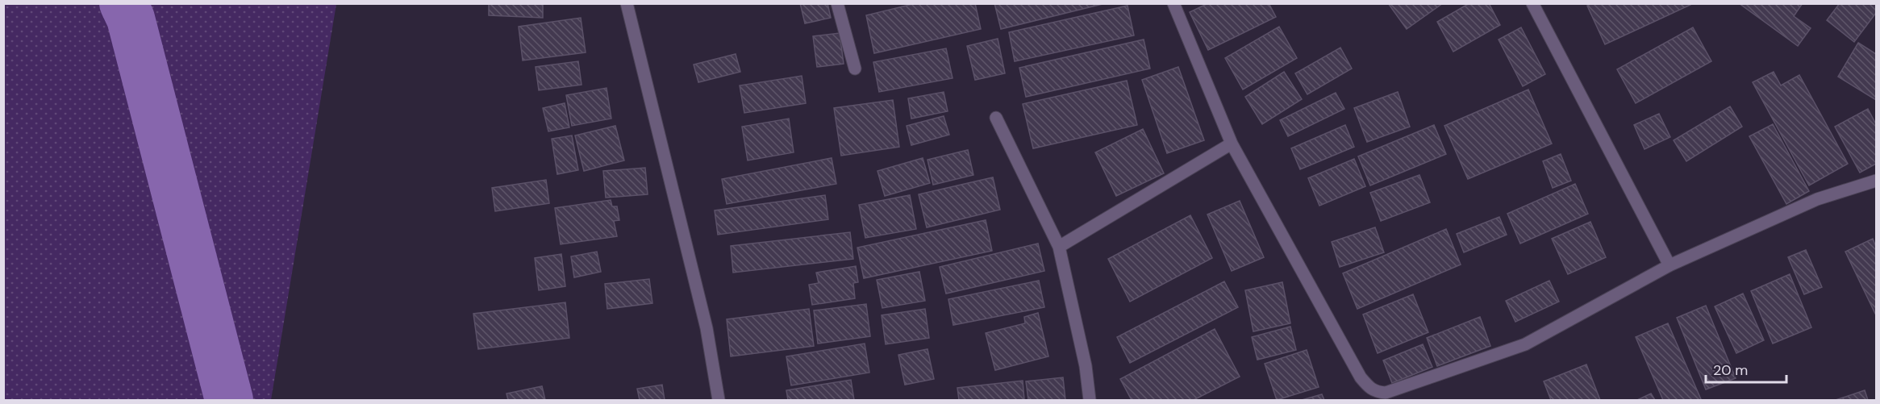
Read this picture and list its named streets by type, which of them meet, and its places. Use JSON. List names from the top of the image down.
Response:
{
  "scale_bar": "20 m"
}
